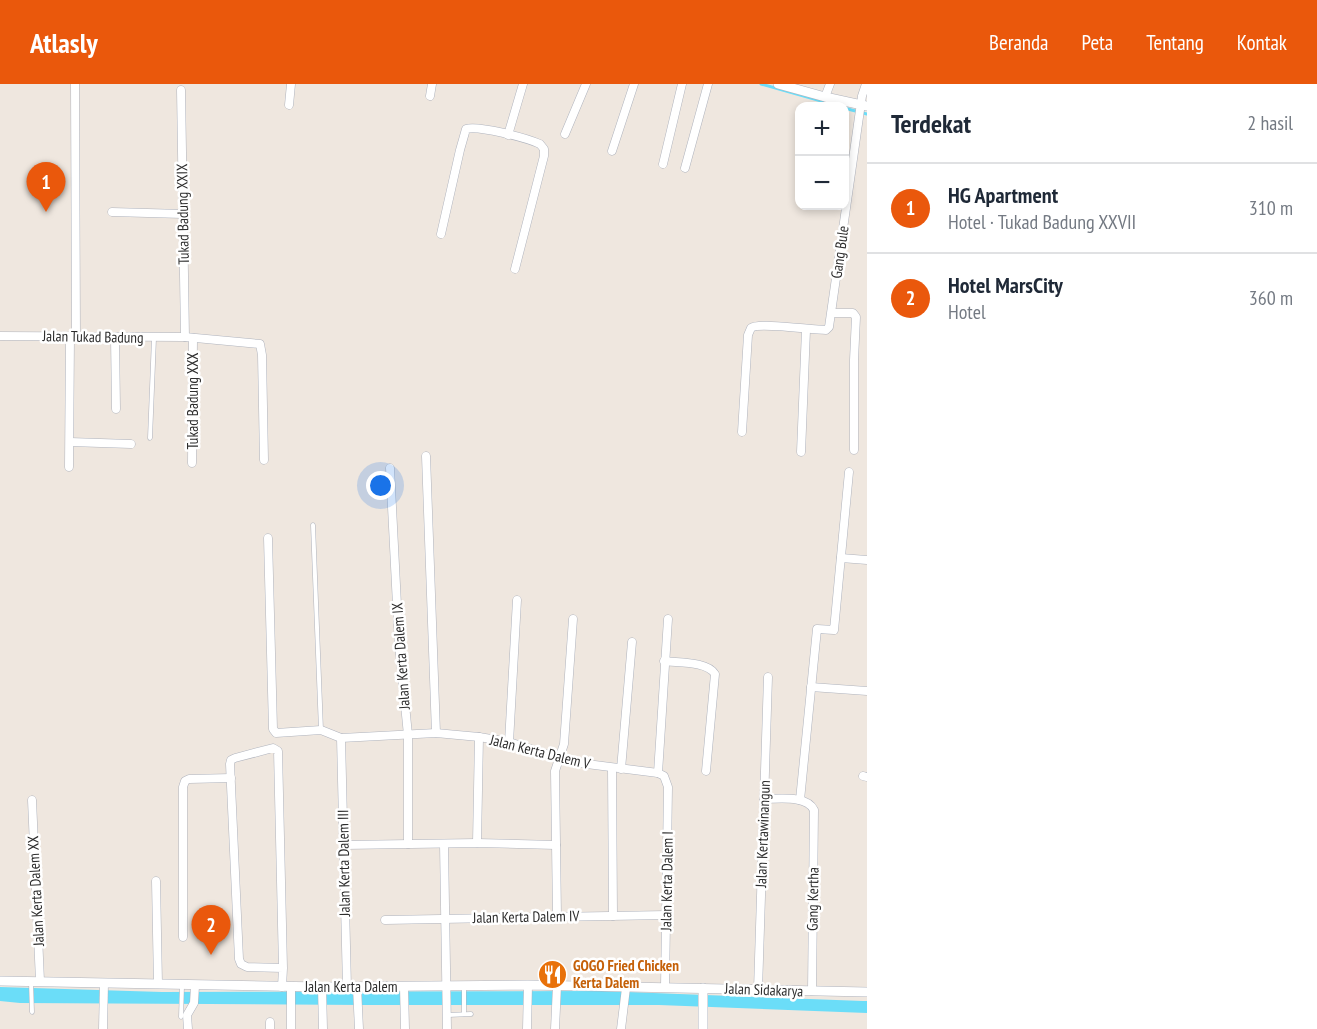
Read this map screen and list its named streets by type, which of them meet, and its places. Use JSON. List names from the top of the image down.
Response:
{
  "streets": {
    "street": [
      "Tukad Badung XXIX",
      "Gang Bule",
      "Jalan Tukad Badung",
      "Tukad Badung XXX",
      "Jalan Kerta Dalem IX",
      "Jalan Kerta Dalem V",
      "Jalan Kertawinangun",
      "Jalan Kerta Dalem III",
      "Jalan Kerta Dalem I",
      "Jalan Kerta Dalem XX",
      "Gang Kertha",
      "Jalan Kerta Dalem IV",
      "Jalan Kerta Dalem",
      "Jalan Sidakarya"
    ]
  },
  "crossings": [
    ["Tukad Badung XXIX", "Jalan Tukad Badung"],
    ["Tukad Badung XXIX", "Tukad Badung XXX"],
    ["Jalan Tukad Badung", "Tukad Badung XXX"],
    ["Jalan Kerta Dalem IX", "Jalan Kerta Dalem V"],
    ["Jalan Kerta Dalem V", "Jalan Kerta Dalem III"],
    ["Jalan Kerta Dalem V", "Jalan Kerta Dalem I"],
    ["Jalan Kertawinangun", "Jalan Sidakarya"],
    ["Jalan Kerta Dalem III", "Jalan Kerta Dalem"],
    ["Jalan Kerta Dalem I", "Jalan Kerta Dalem IV"],
    ["Jalan Kerta Dalem I", "Jalan Kerta Dalem"],
    ["Jalan Kerta Dalem XX", "Jalan Kerta Dalem"],
    ["Gang Kertha", "Jalan Sidakarya"],
    ["Jalan Kerta Dalem", "Jalan Sidakarya"]
  ],
  "places": {
    "restaurant": ["GOGO Fried Chicken Kerta Dalem"]
  },
  "page": {
    "header": "Atlasly",
    "nav": [
      "Beranda",
      "Peta",
      "Tentang",
      "Kontak"
    ],
    "heading": ["Terdekat", "2 hasil"],
    "map_buttons": ["+", "−"],
    "pins": ["1", "2"],
    "list": [
      {
        "mark": "1",
        "name": "HG Apartment",
        "note": "Hotel · Tukad Badung XXVII",
        "value": "310 m"
      },
      {
        "mark": "2",
        "name": "Hotel MarsCity",
        "note": "Hotel",
        "value": "360 m"
      }
    ]
  }
}
